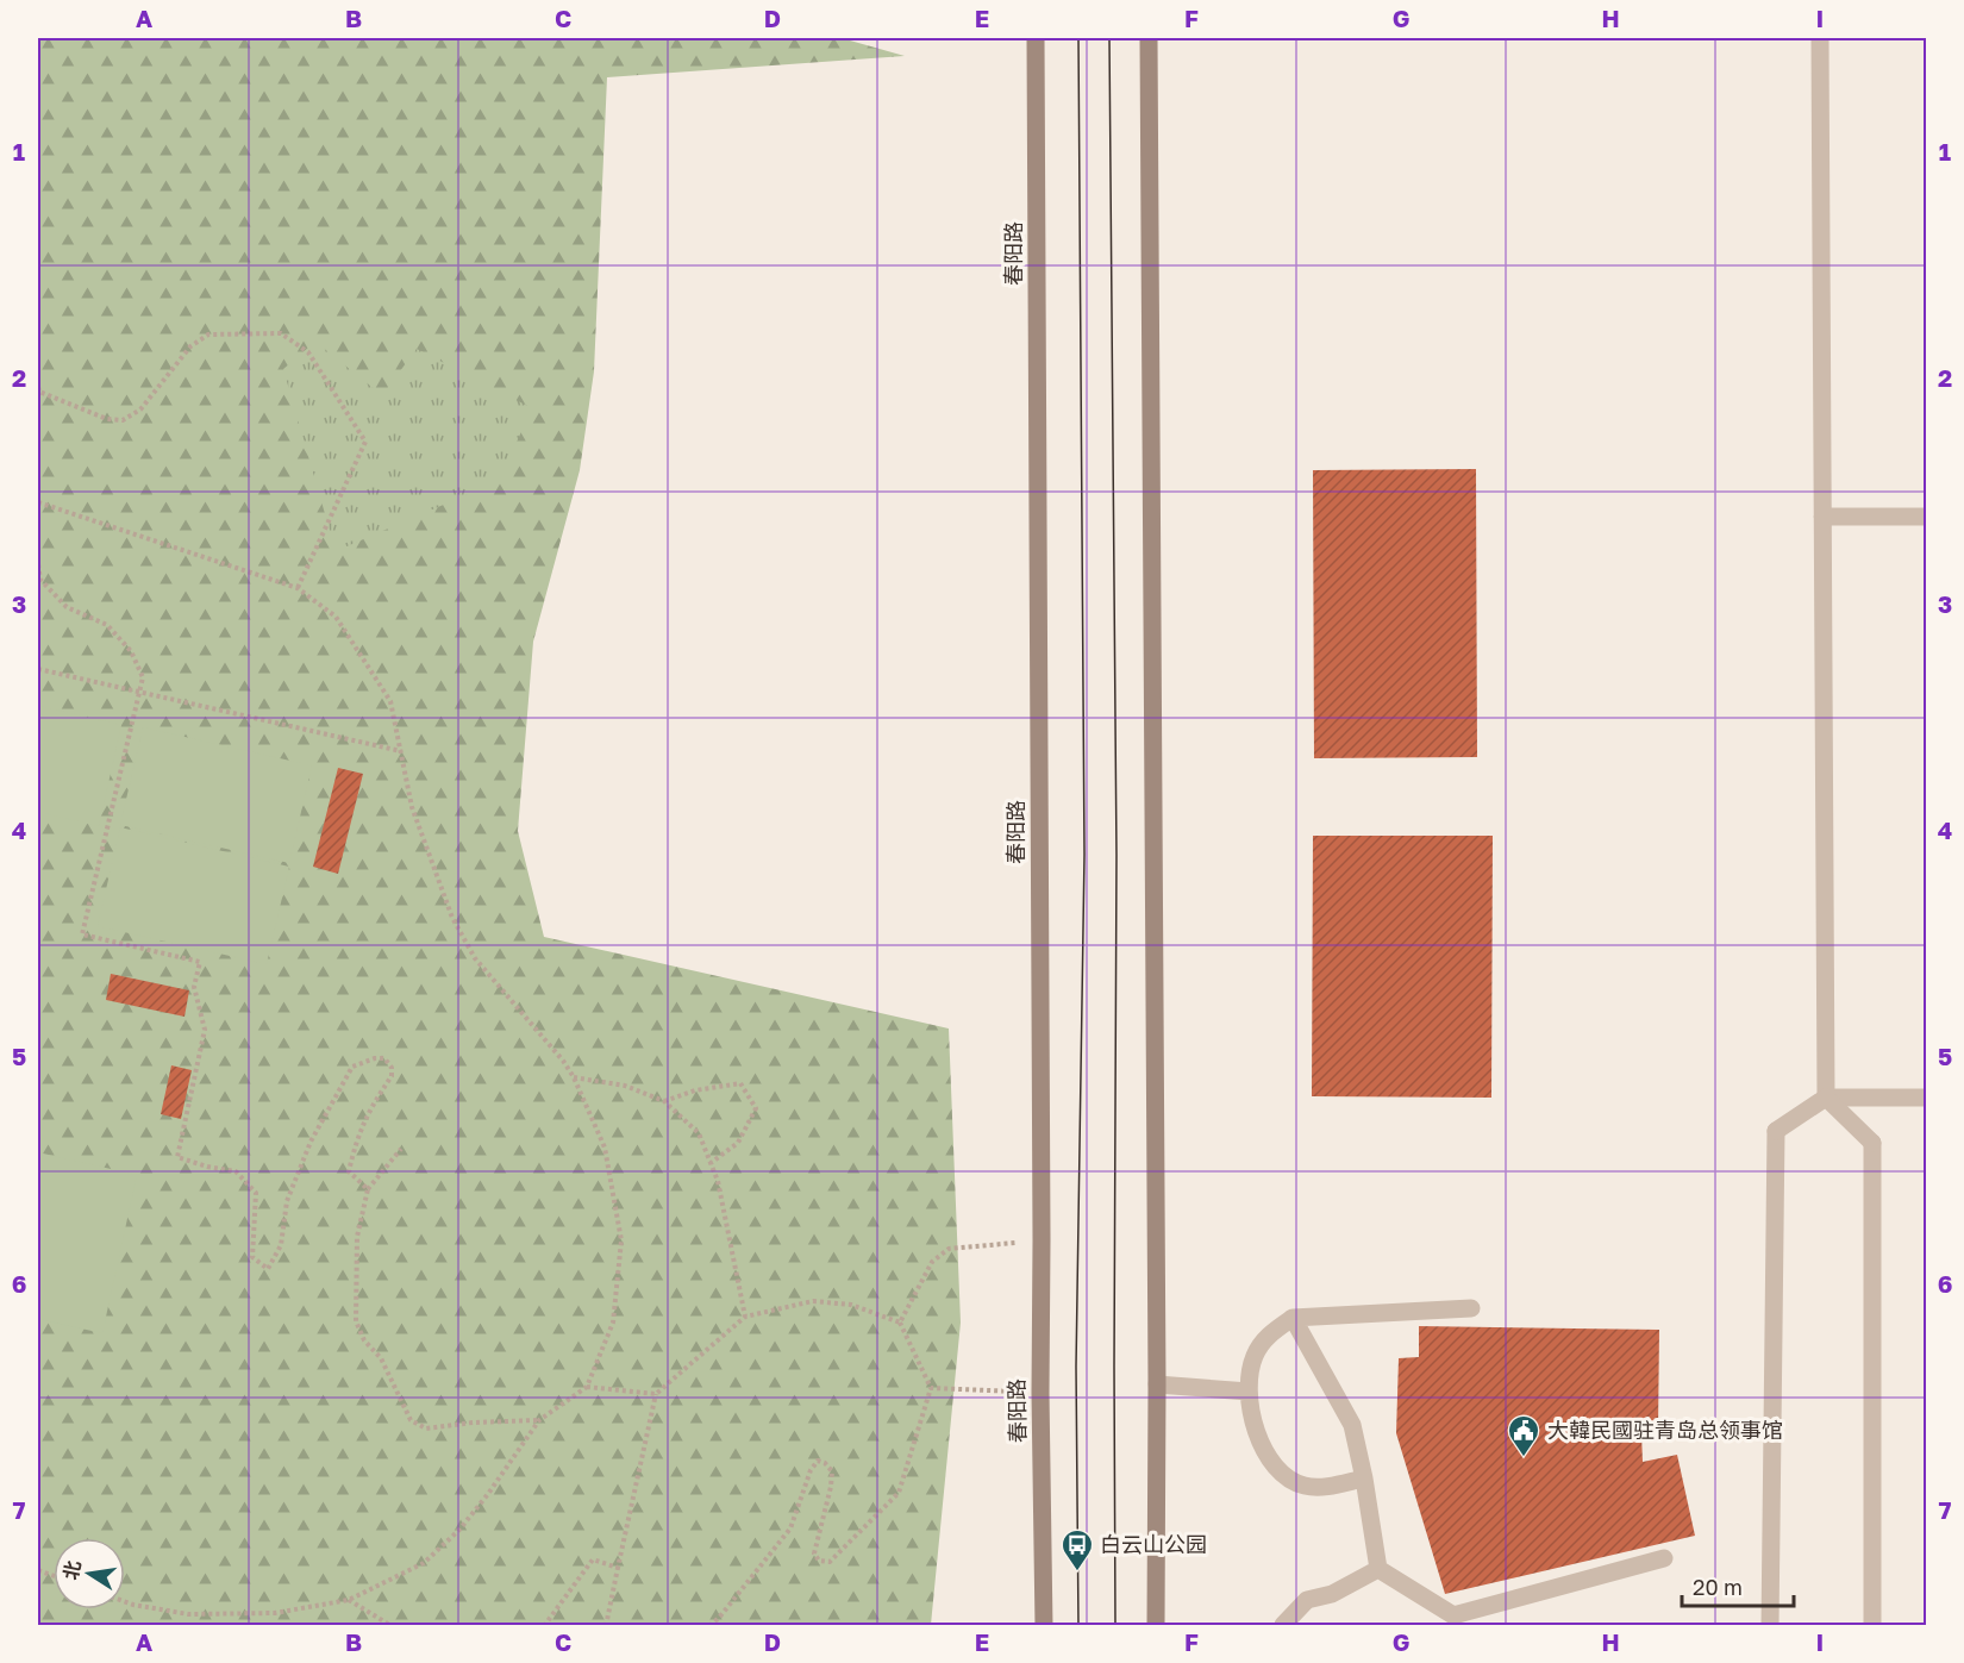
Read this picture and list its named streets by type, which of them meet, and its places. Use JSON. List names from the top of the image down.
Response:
{
  "streets": {
    "main road": ["春阳路"]
  },
  "places": {
    "public building": ["大韓民國驻青岛总领事馆"],
    "bus stop": ["白云山公园"]
  },
  "scale_bar": "20 m",
  "north": "left",
  "grid": {
    "columns": [
      "A",
      "B",
      "C",
      "D",
      "E",
      "F",
      "G",
      "H",
      "I"
    ],
    "rows": [
      "1",
      "2",
      "3",
      "4",
      "5",
      "6",
      "7"
    ]
  }
}
